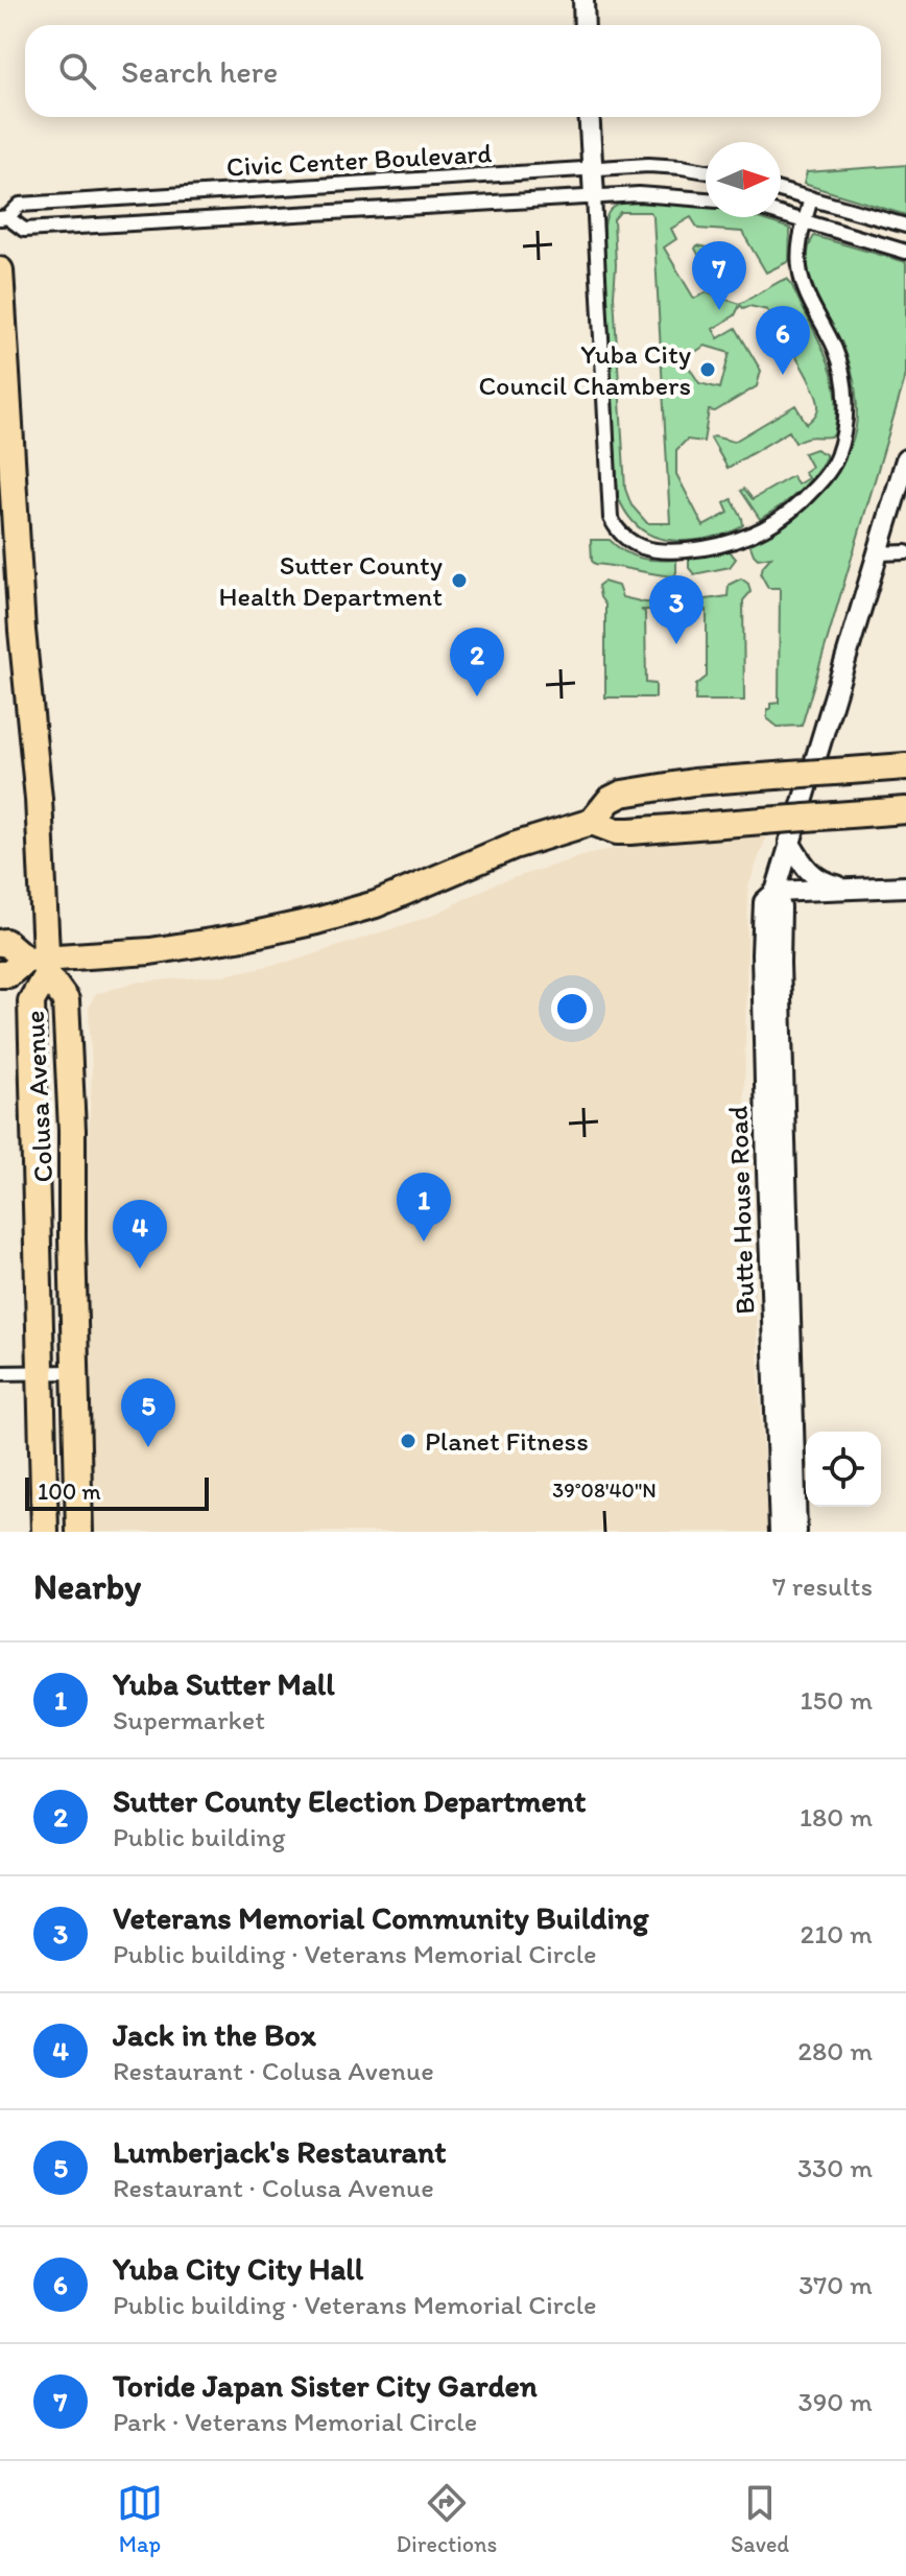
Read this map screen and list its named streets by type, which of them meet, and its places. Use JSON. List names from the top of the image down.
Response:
{
  "streets": {
    "highway": ["Colusa Avenue"],
    "main road": ["Butte House Road"],
    "street": ["Civic Center Boulevard"]
  },
  "places": ["Yuba City Council Chambers", "Sutter County Health Department", "Planet Fitness"],
  "scale_bar": "100 m",
  "north": "right",
  "page": {
    "search": "Search here",
    "pins": [
      "7",
      "6",
      "3",
      "2",
      "1",
      "4",
      "5"
    ],
    "scale": "100 m",
    "heading": ["Nearby", "7 results"],
    "list": [
      {
        "mark": "1",
        "name": "Yuba Sutter Mall",
        "note": "Supermarket",
        "value": "150 m"
      },
      {
        "mark": "2",
        "name": "Sutter County Election Department",
        "note": "Public building",
        "value": "180 m"
      },
      {
        "mark": "3",
        "name": "Veterans Memorial Community Building",
        "note": "Public building · Veterans Memorial Circle",
        "value": "210 m"
      },
      {
        "mark": "4",
        "name": "Jack in the Box",
        "note": "Restaurant · Colusa Avenue",
        "value": "280 m"
      },
      {
        "mark": "5",
        "name": "Lumberjack's Restaurant",
        "note": "Restaurant · Colusa Avenue",
        "value": "330 m"
      },
      {
        "mark": "6",
        "name": "Yuba City City Hall",
        "note": "Public building · Veterans Memorial Circle",
        "value": "370 m"
      },
      {
        "mark": "7",
        "name": "Toride Japan Sister City Garden",
        "note": "Park · Veterans Memorial Circle",
        "value": "390 m"
      }
    ],
    "nav": ["Map", "Directions", "Saved"]
  },
  "coordinates": ["39°08'40\"N"]
}
